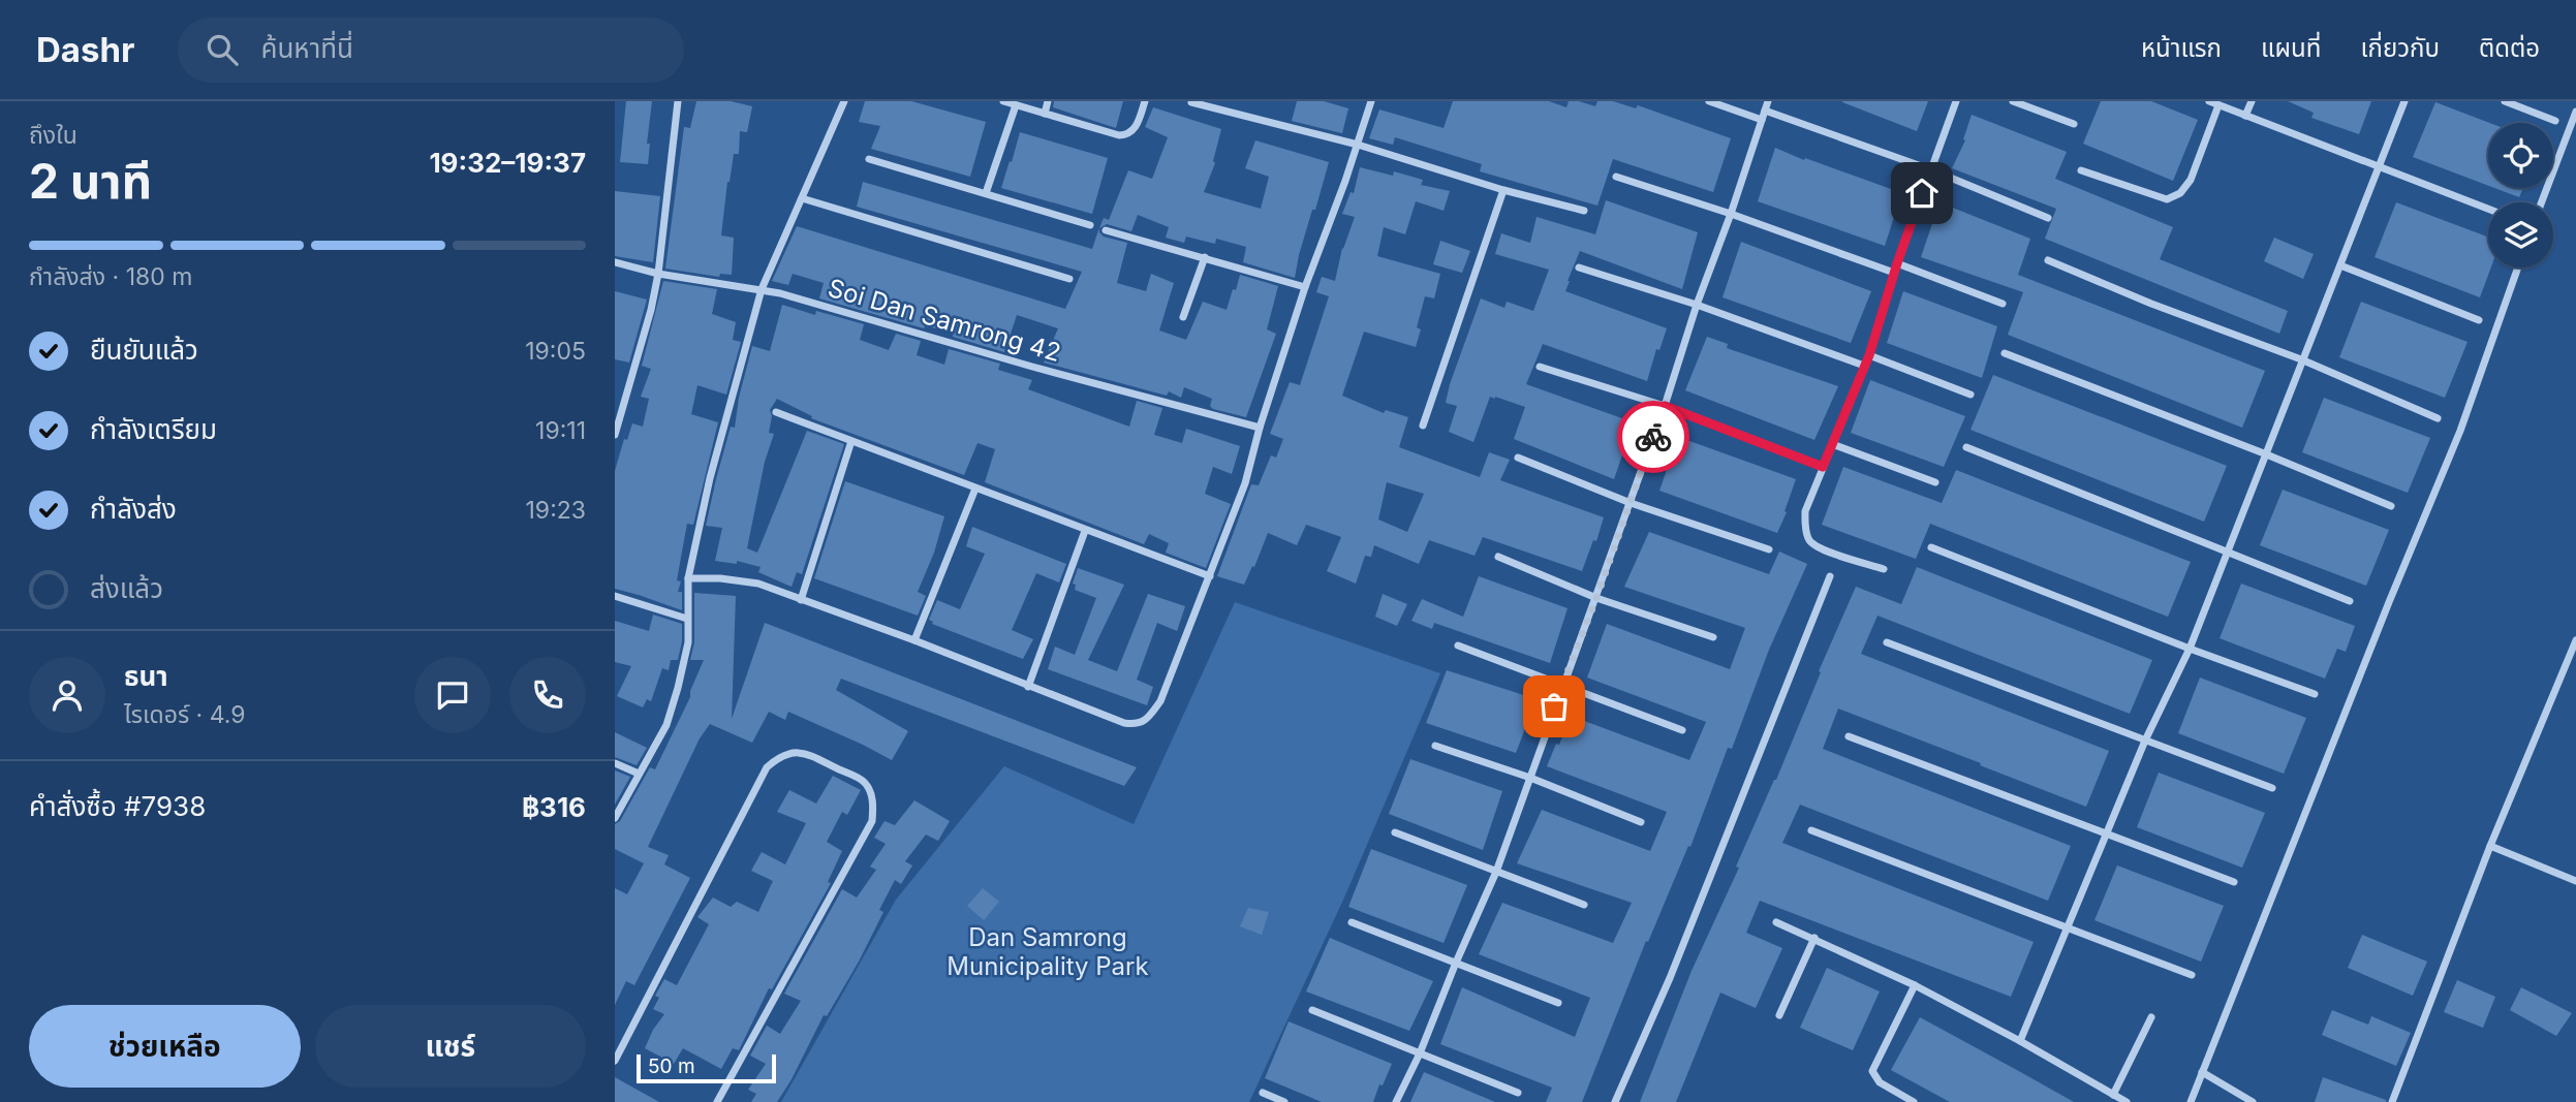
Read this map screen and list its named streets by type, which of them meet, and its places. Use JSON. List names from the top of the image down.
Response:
{
  "streets": {
    "street": ["Soi Dan Samrong 42"]
  },
  "parks": ["Dan Samrong Municipality Park"],
  "scale_bar": "50 m",
  "page": {
    "header": "Dashr",
    "search": "ค้นหาที่นี่",
    "nav": [
      "หน้าแรก",
      "แผนที่",
      "เกี่ยวกับ",
      "ติดต่อ"
    ],
    "heading": ["2 นาที", "ถึงใน", "19:32–19:37"],
    "panel": [
      "ธนา",
      "ไรเดอร์ · 4.9",
      "คำสั่งซื้อ #7938",
      "฿316"
    ],
    "bar": "กำลังส่ง · 180 m",
    "list": [
      ["ยืนยันแล้ว", "19:05"],
      ["กำลังเตรียม", "19:11"],
      ["กำลังส่ง", "19:23"],
      "ส่งแล้ว"
    ],
    "buttons": ["ช่วยเหลือ", "แชร์"],
    "scale": "50 m"
  }
}
